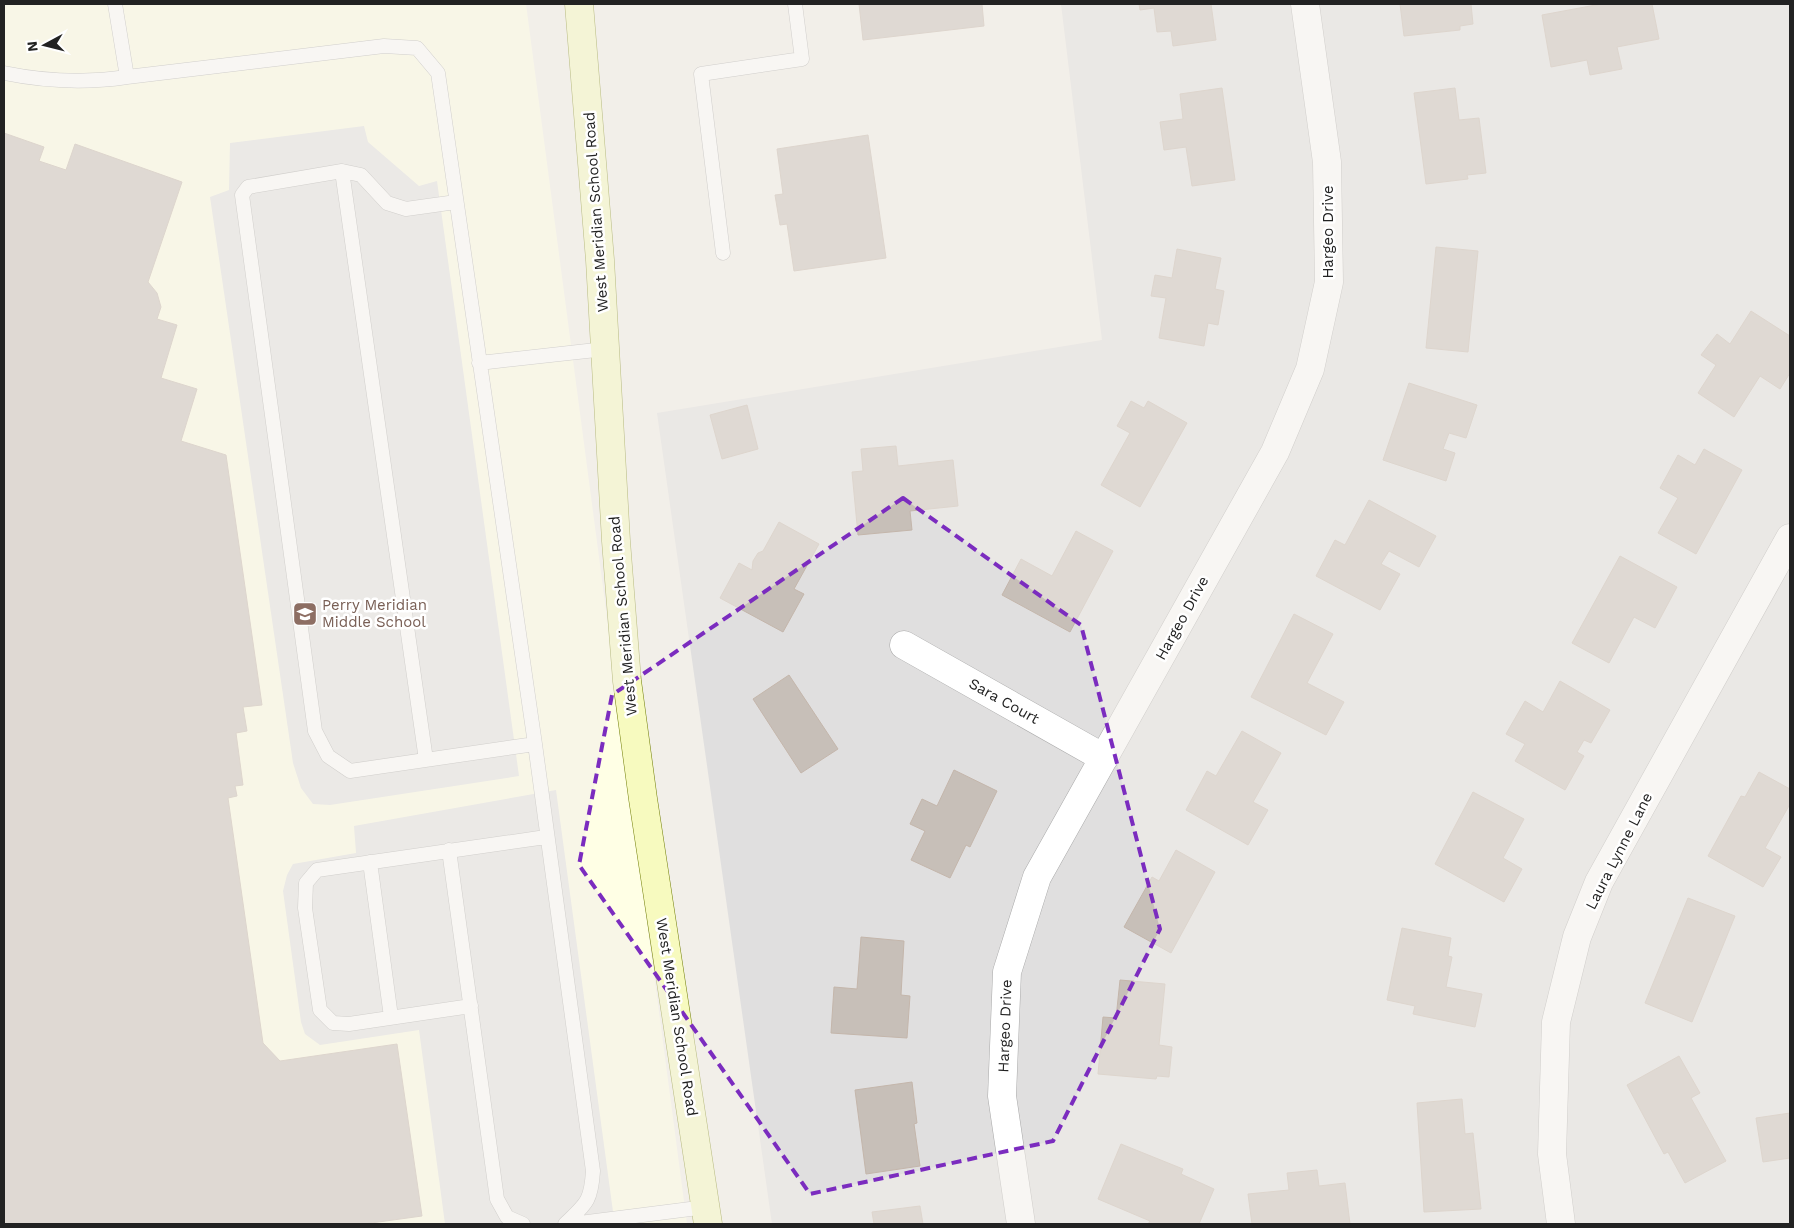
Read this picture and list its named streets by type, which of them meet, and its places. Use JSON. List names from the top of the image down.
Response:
{
  "streets": {
    "main road": ["West Meridian School Road"],
    "street": ["Hargeo Drive", "Sara Court", "Laura Lynne Lane"]
  },
  "crossings": [
    ["Hargeo Drive", "Sara Court"]
  ],
  "places": {
    "school or university": ["Perry Meridian Middle School"]
  },
  "north": "left"
}
